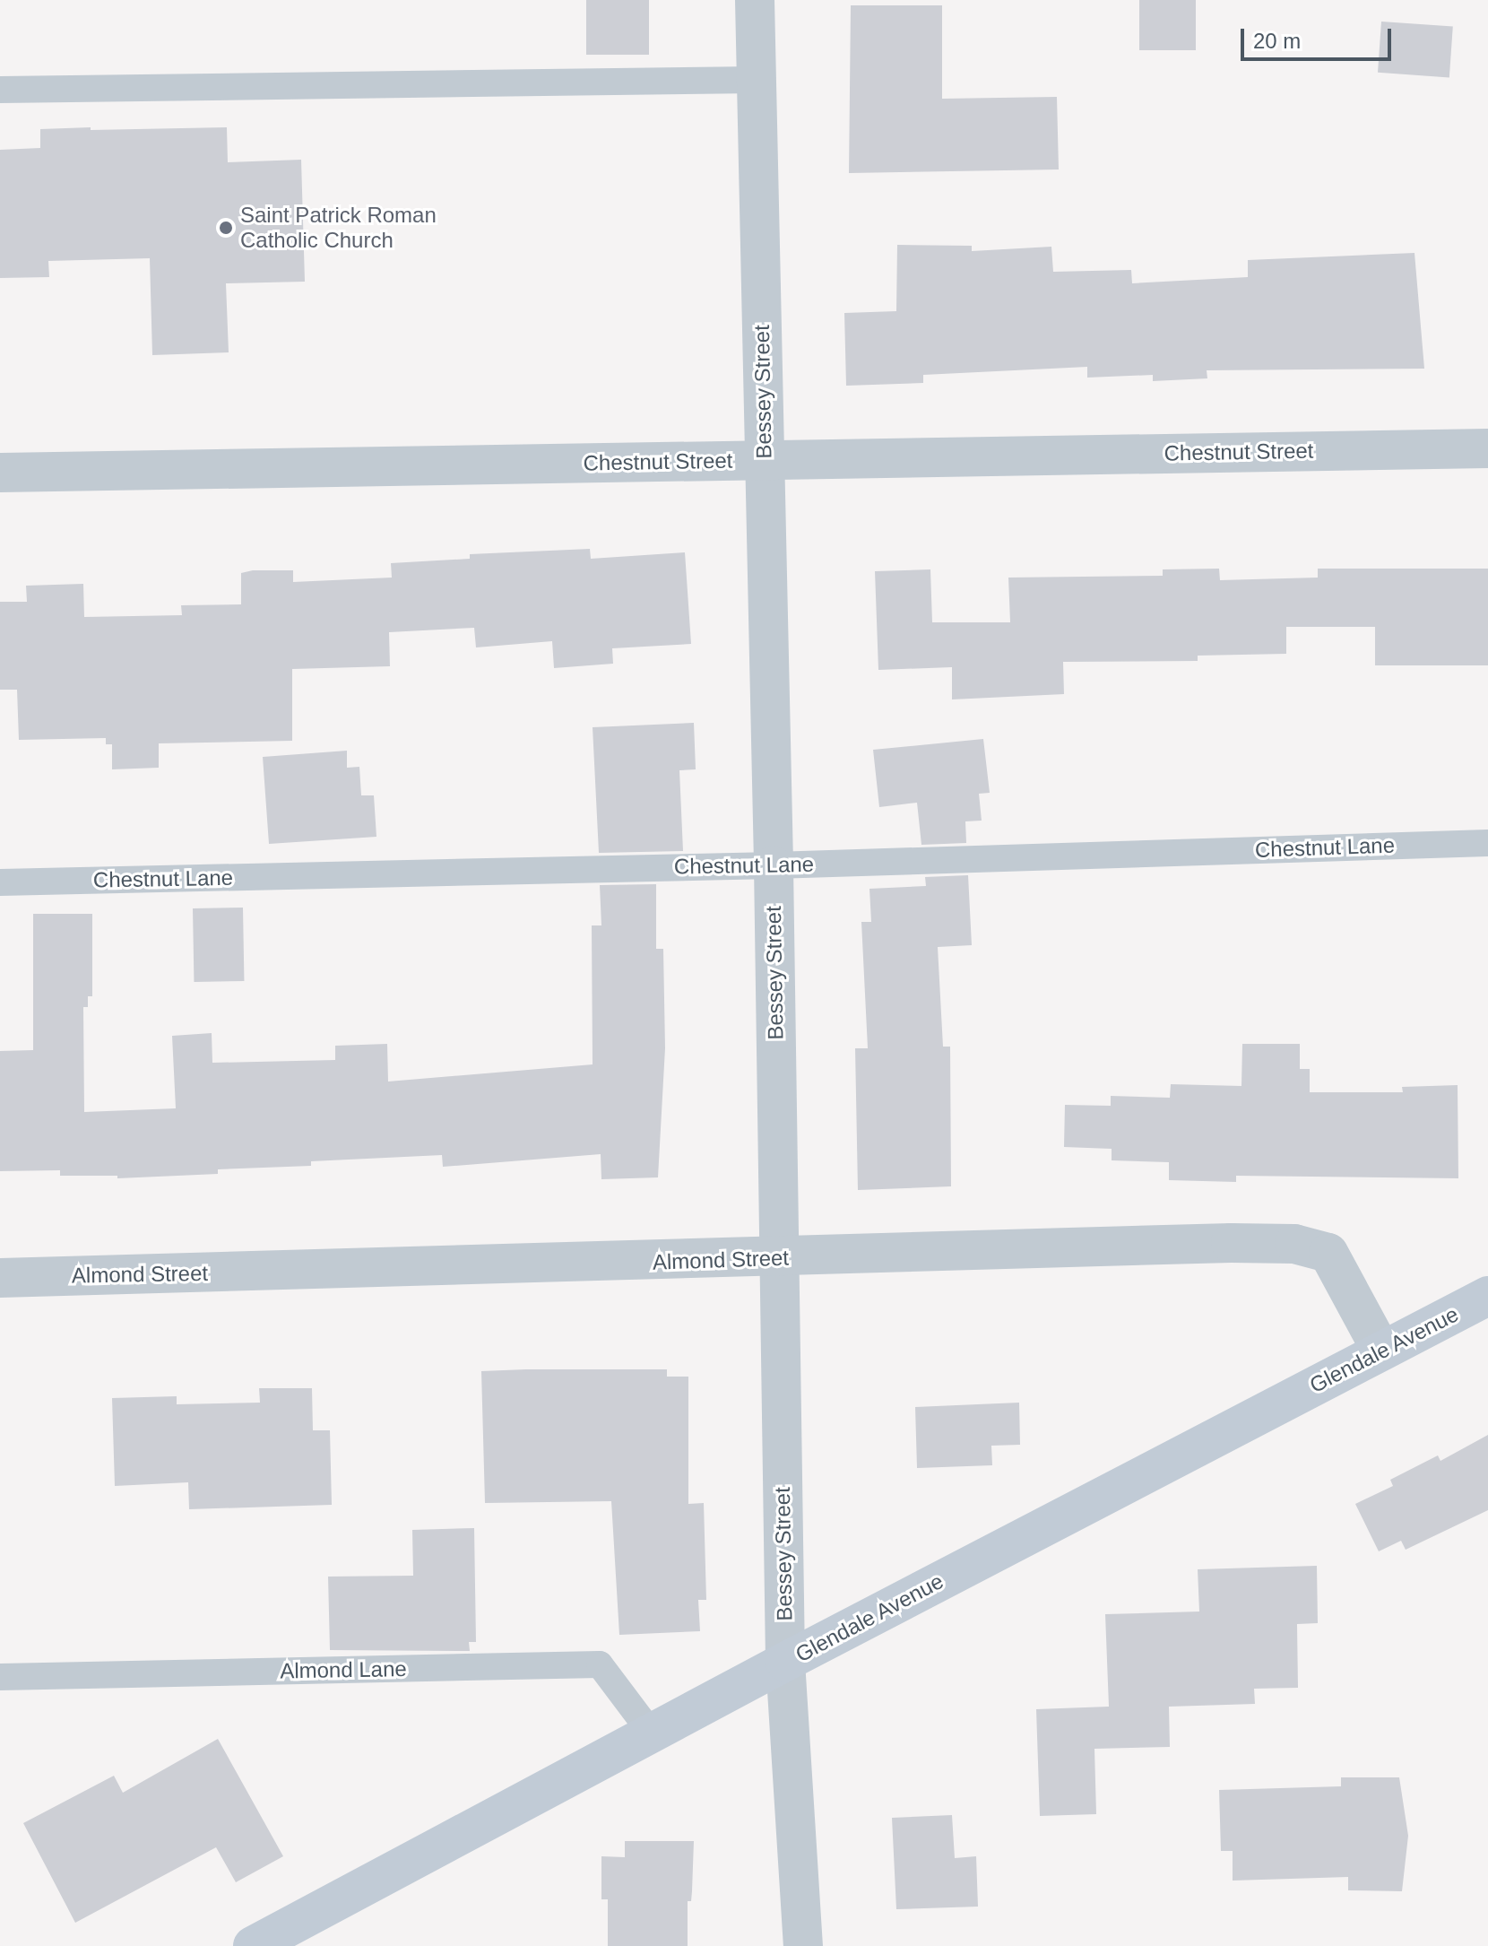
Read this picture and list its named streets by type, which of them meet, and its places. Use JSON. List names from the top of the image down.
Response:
{
  "streets": {
    "main road": ["Glendale Avenue"],
    "street": ["Bessey Street", "Chestnut Street", "Almond Street"],
    "lane": ["Chestnut Lane", "Almond Lane"]
  },
  "crossings": [
    ["Bessey Street", "Chestnut Street"],
    ["Bessey Street", "Chestnut Lane"],
    ["Bessey Street", "Almond Street"],
    ["Bessey Street", "Glendale Avenue"],
    ["Almond Street", "Glendale Avenue"],
    ["Glendale Avenue", "Almond Lane"]
  ],
  "places": ["Saint Patrick Roman Catholic Church"],
  "scale_bar": "20 m"
}
